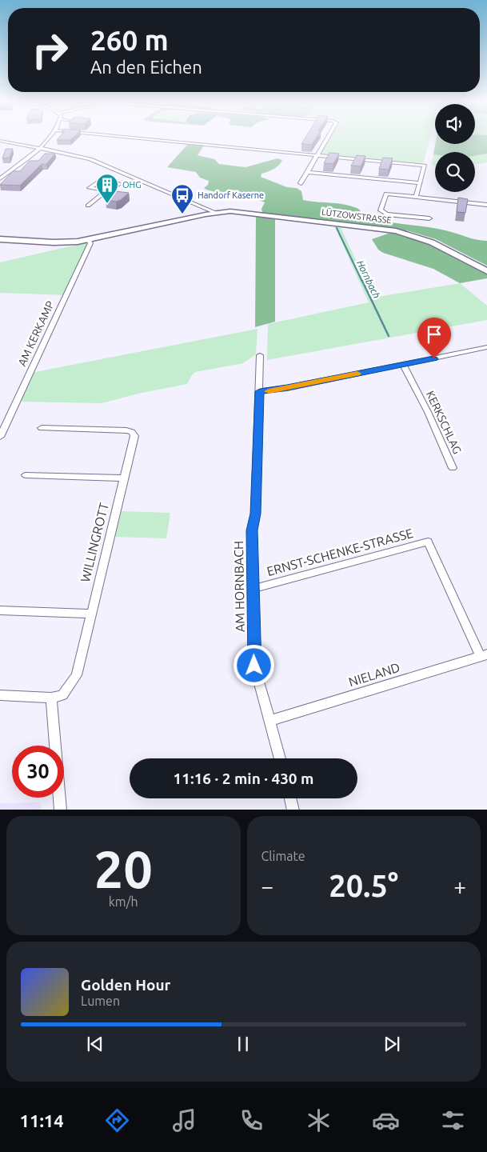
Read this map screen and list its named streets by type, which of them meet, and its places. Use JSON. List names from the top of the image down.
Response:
{
  "streets": {
    "street": [
      "LÜTZOWSTRASSE",
      "AM KERKAMP",
      "KERKSCHLAG",
      "WILLINGROTT",
      "ERNST-SCHENKE-STRASSE",
      "AM HORNBACH",
      "NIELAND"
    ]
  },
  "crossings": [
    ["LÜTZOWSTRASSE", "AM KERKAMP"],
    ["ERNST-SCHENKE-STRASSE", "AM HORNBACH"],
    ["ERNST-SCHENKE-STRASSE", "NIELAND"],
    ["AM HORNBACH", "NIELAND"]
  ],
  "water": ["Hornbach"],
  "places": {
    "building": ["OHG"],
    "bus stop": ["Handorf Kaserne"]
  },
  "page": {
    "turn": ["260 m", "An den Eichen"],
    "limit": "30",
    "trip": "11:16 · 2 min · 430 m",
    "tile": [
      ["20", "km/h"],
      "Climate"
    ],
    "heat": ["−", "20.5°", "+"],
    "song": ["Golden Hour", "Lumen"],
    "tabs": "11:14"
  }
}
